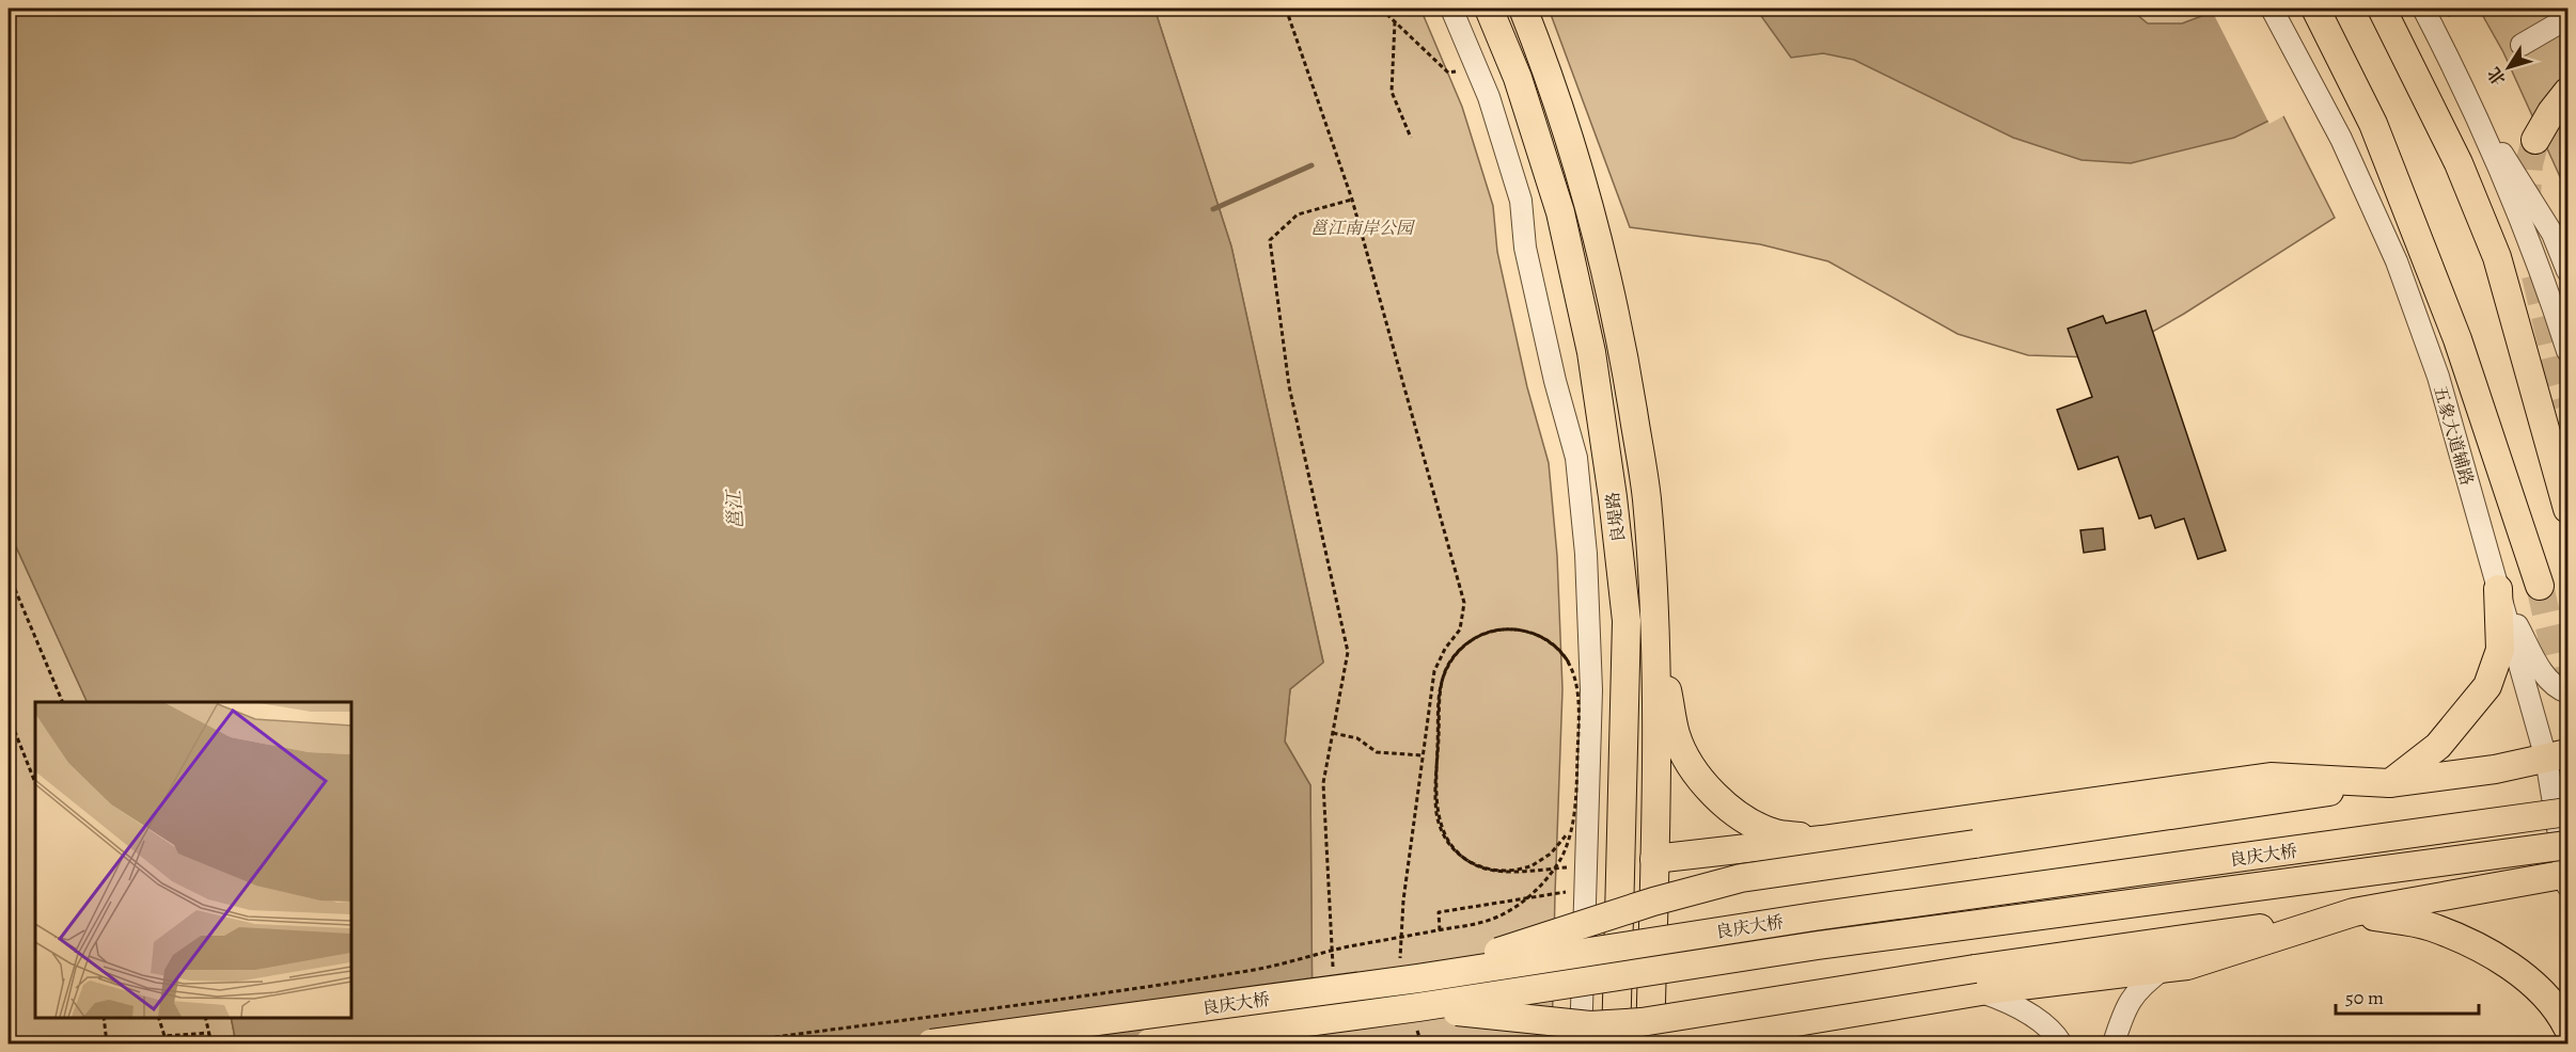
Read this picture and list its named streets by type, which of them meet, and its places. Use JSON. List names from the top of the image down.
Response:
{
  "streets": {
    "main road": ["良堤路", "良庆大桥"],
    "street": ["五象大道辅路"]
  },
  "water": ["邕江"],
  "parks": ["邕江南岸公园"],
  "scale_bar": "50 m",
  "north": "bottom left"
}
